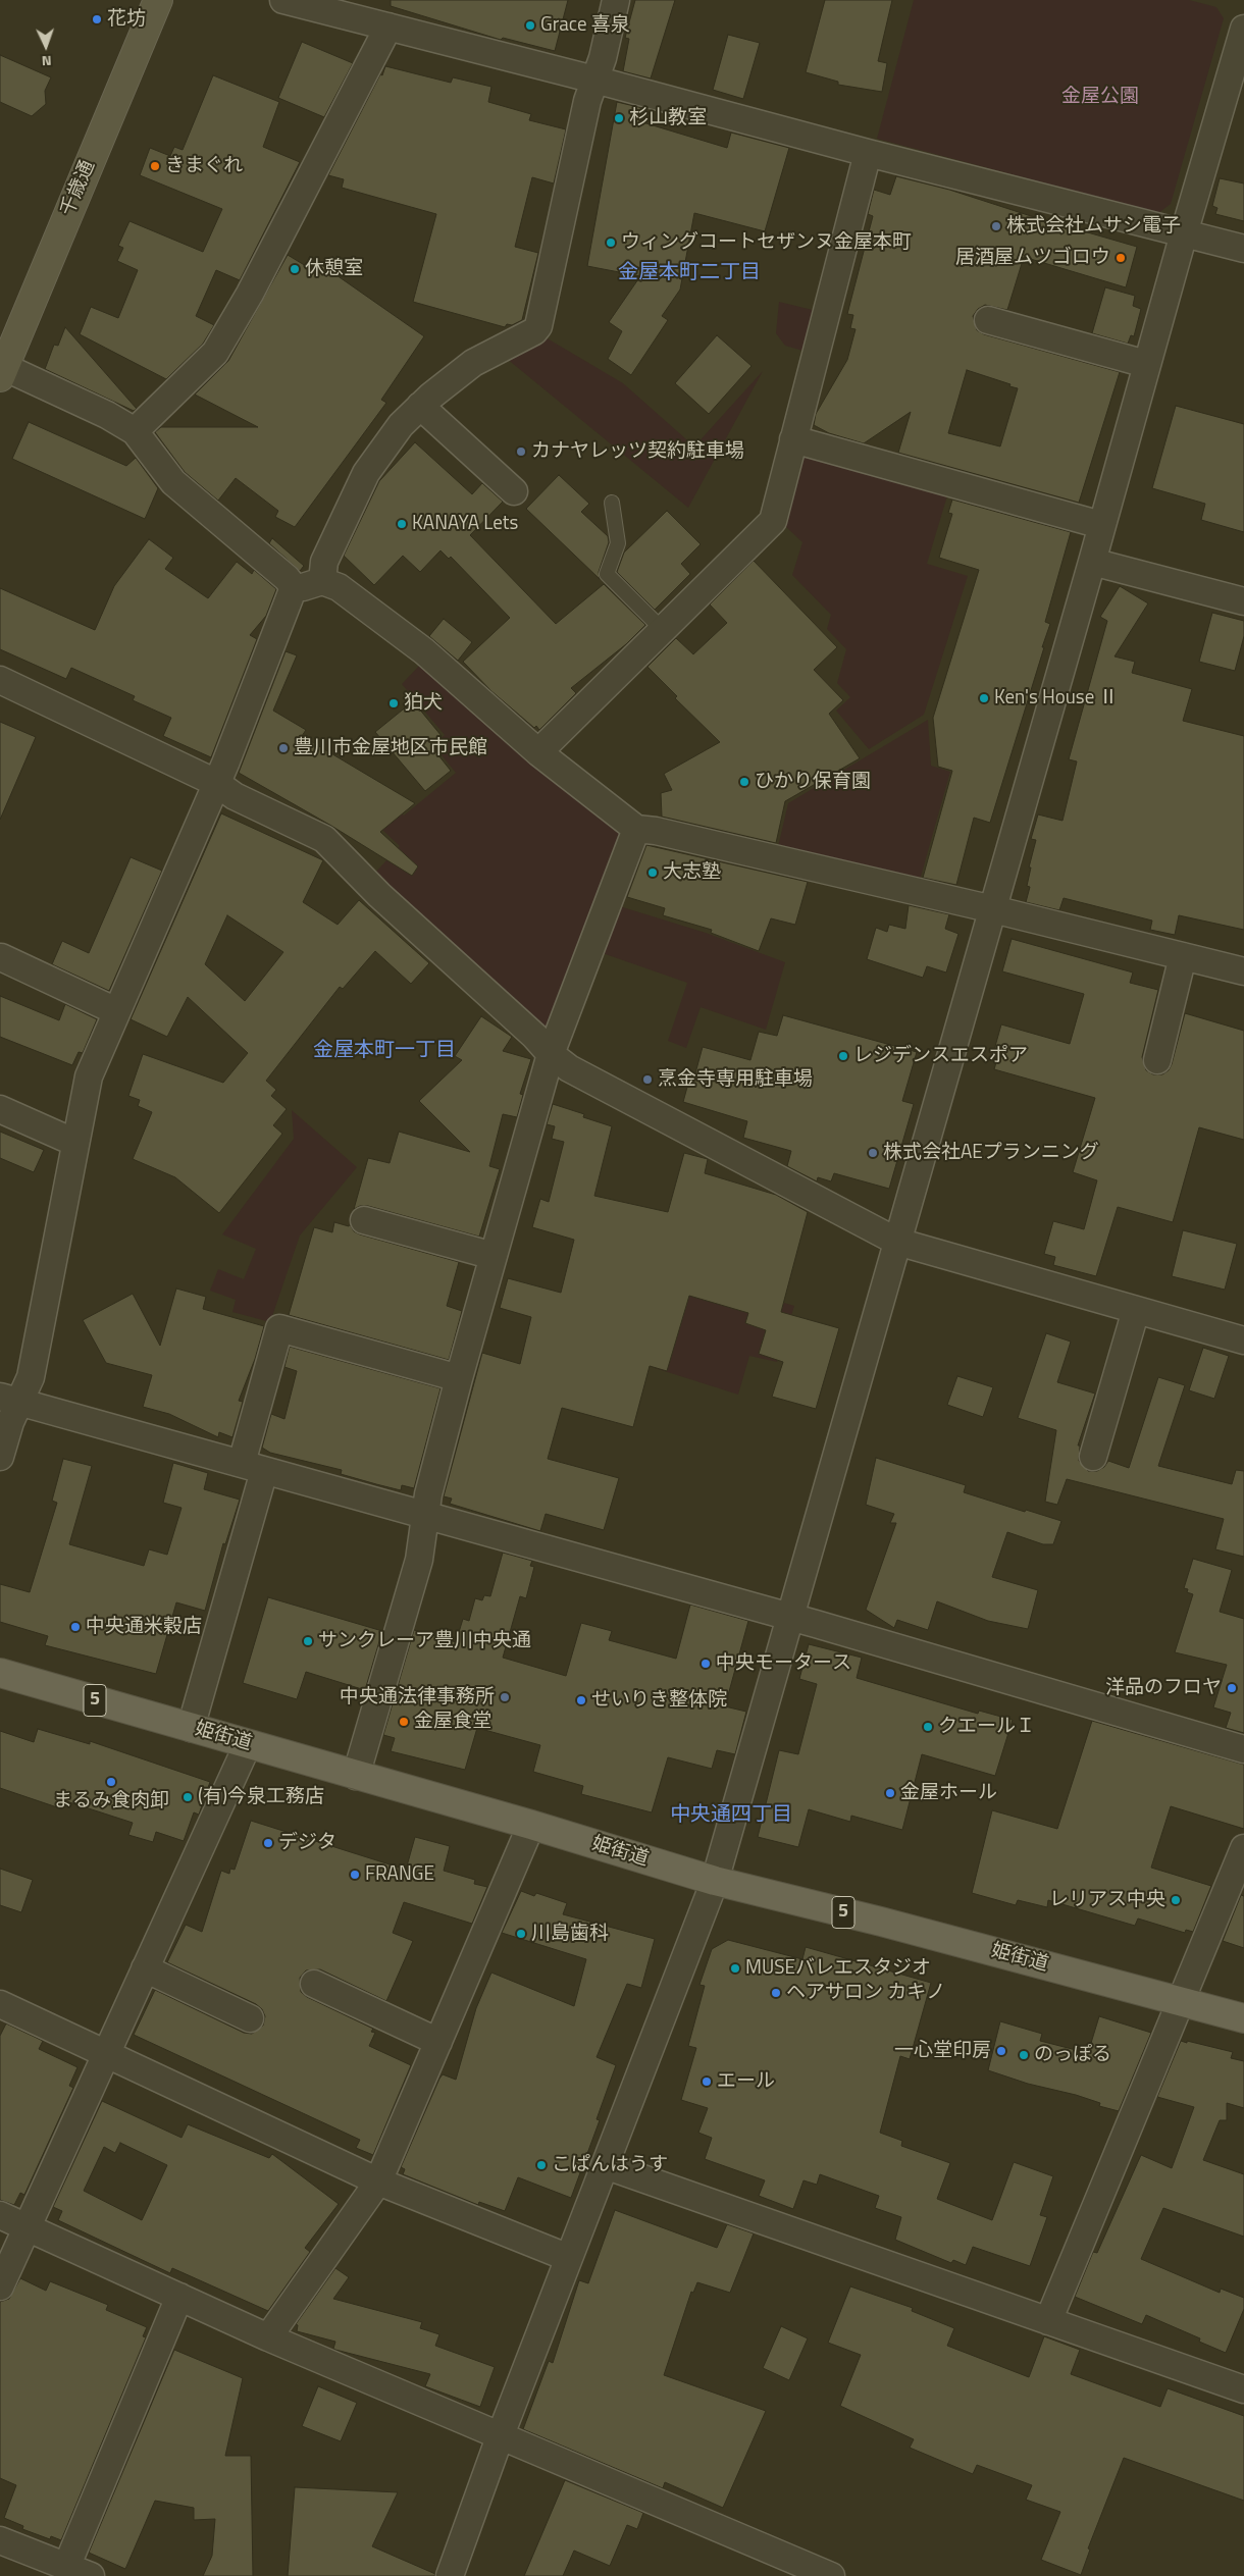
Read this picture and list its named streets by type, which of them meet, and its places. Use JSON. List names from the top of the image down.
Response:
{
  "streets": {
    "main road": ["5", "姫街道"],
    "street": ["千歳通"]
  },
  "districts": ["金屋本町二丁目", "金屋本町一丁目", "中央通四丁目"],
  "parks": ["金屋公園"],
  "places": [
    "花坊",
    "Grace 喜泉",
    "杉山教室",
    "きまぐれ",
    "株式会社ムサシ電子",
    "ウィングコートセザンヌ金屋本町",
    "居酒屋ムツゴロウ",
    "休憩室",
    "カナヤレッツ契約駐車場",
    "KANAYA Lets",
    "Ken's House Ⅱ",
    "狛犬",
    "豊川市金屋地区市民館",
    "ひかり保育園",
    "大志塾",
    "レジデンスエスポア",
    "烹金寺専用駐車場",
    "株式会社AEプランニング",
    "中央通米穀店",
    "サンクレーア豊川中央通",
    "中央モータース",
    "洋品のフロヤ",
    "中央通法律事務所",
    "せいりき整体院",
    "金屋食堂",
    "クエールＩ",
    "まるみ食肉卸",
    "金屋ホール",
    "(有)今泉工務店",
    "デジタ",
    "FRANGE",
    "レリアス中央",
    "川島歯科",
    "MUSEバレエスタジオ",
    "ヘアサロン カキノ",
    "一心堂印房",
    "のっぽる",
    "エール",
    "こぱんはうす"
  ],
  "north": "bottom"
}
